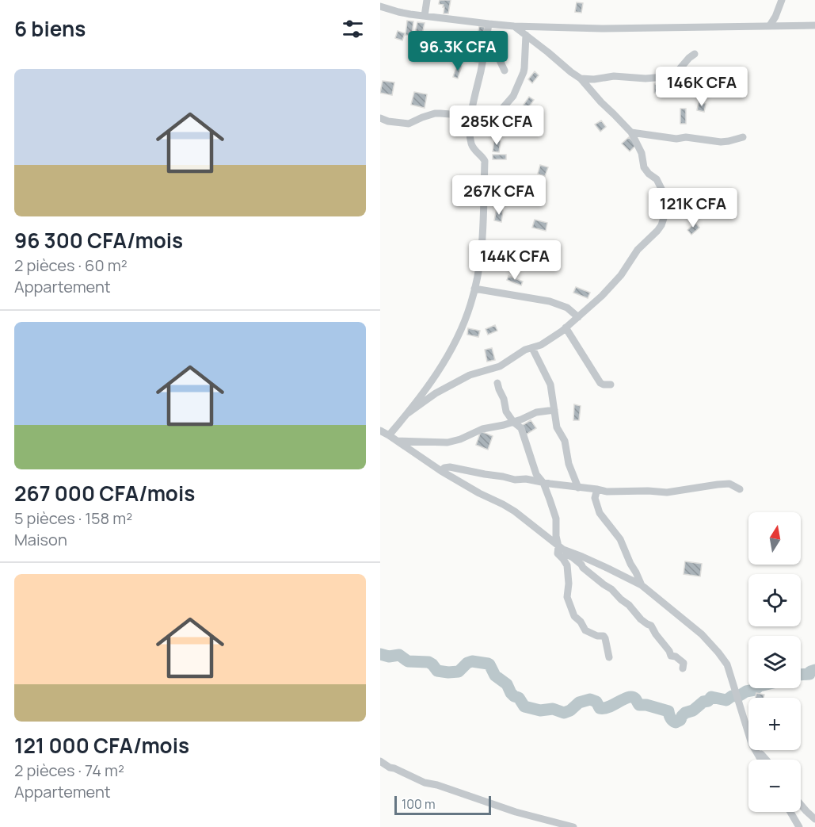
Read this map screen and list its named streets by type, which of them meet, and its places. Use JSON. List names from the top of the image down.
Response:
{
  "scale_bar": "100 m",
  "north": "top",
  "page": {
    "heading": "6 biens",
    "price": [
      "96.3K CFA",
      "146K CFA",
      "285K CFA",
      "267K CFA",
      "121K CFA",
      "144K CFA"
    ],
    "list": [
      {
        "name": "96 300 CFA/mois",
        "note": "2 pièces · 60 m² · Appartement"
      },
      {
        "name": "267 000 CFA/mois",
        "note": "5 pièces · 158 m² · Maison"
      },
      {
        "name": "121 000 CFA/mois",
        "note": "2 pièces · 74 m² · Appartement"
      }
    ],
    "map_buttons": ["+", "−"],
    "scale": "100 m"
  }
}
